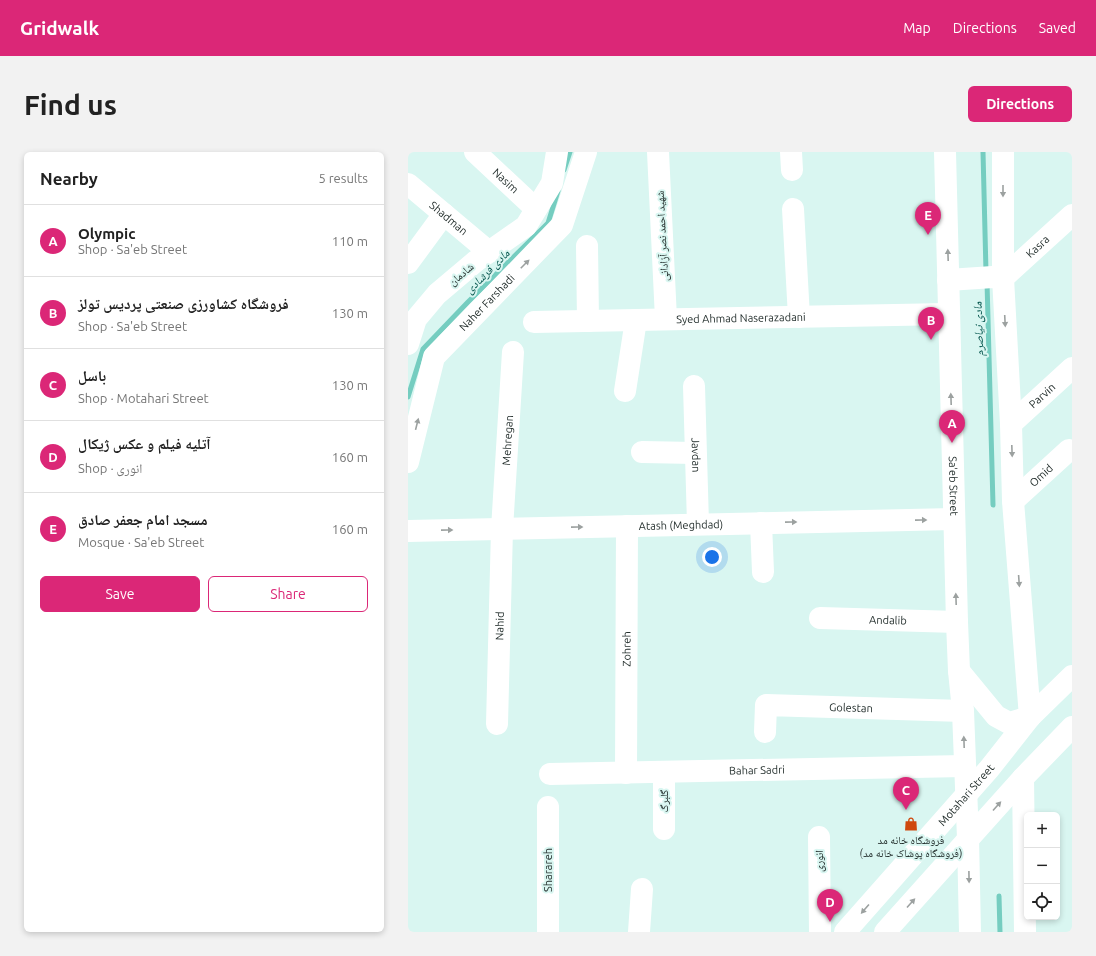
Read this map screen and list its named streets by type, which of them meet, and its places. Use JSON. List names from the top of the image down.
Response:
{
  "streets": {
    "street": [
      "Nasim",
      "Shadman",
      "شهید احمد نصر آزادانی",
      "Kasra",
      "شادمان",
      "Naher Farshadi",
      "Syed Ahmad Naserazadani",
      "Parvin",
      "Mehregan",
      "Javdan",
      "Omid",
      "Sa'eb Street",
      "Atash (Meghdad)",
      "Andalib",
      "Nahid",
      "Zohreh",
      "Golestan",
      "Bahar Sadri",
      "Motahari Street",
      "گلبرگ",
      "انوری",
      "Sharareh"
    ]
  },
  "crossings": [
    ["Nasim", "شادمان"],
    ["Shadman", "شادمان"],
    ["شهید احمد نصر آزادانی", "Syed Ahmad Naserazadani"],
    ["Syed Ahmad Naserazadani", "Sa'eb Street"],
    ["Mehregan", "Atash (Meghdad)"],
    ["Mehregan", "Nahid"],
    ["Javdan", "Atash (Meghdad)"],
    ["Sa'eb Street", "Atash (Meghdad)"],
    ["Sa'eb Street", "Andalib"],
    ["Sa'eb Street", "Golestan"],
    ["Sa'eb Street", "Bahar Sadri"],
    ["Sa'eb Street", "Motahari Street"],
    ["Atash (Meghdad)", "Nahid"],
    ["Atash (Meghdad)", "Zohreh"],
    ["Zohreh", "Bahar Sadri"],
    ["Bahar Sadri", "گلبرگ"]
  ],
  "one_way": ["Atash (Meghdad)"],
  "water": ["مادی فرشادی", "مادی نیاصرم"],
  "places": {
    "shop": ["فروشگاه خانه مد (فروشگاه پوشاک خانه مد)"]
  },
  "page": {
    "header": "Gridwalk",
    "nav": ["Map", "Directions", "Saved"],
    "buttons": [
      "Directions",
      ["Save", "Share"]
    ],
    "title": "Find us",
    "heading": ["Nearby", "5 results"],
    "pins": [
      "E",
      "B",
      "A",
      "C",
      "D"
    ],
    "list": [
      {
        "mark": "A",
        "name": "Olympic",
        "note": "Shop · Sa'eb Street",
        "value": "110 m"
      },
      {
        "mark": "B",
        "name": "فروشگاه کشاورزی صنعتی پردیس تولز",
        "note": "Shop · Sa'eb Street",
        "value": "130 m"
      },
      {
        "mark": "C",
        "name": "باسل",
        "note": "Shop · Motahari Street",
        "value": "130 m"
      },
      {
        "mark": "D",
        "name": "آتلیه فیلم و عکس ژیکال",
        "note": "Shop · انوری",
        "value": "160 m"
      },
      {
        "mark": "E",
        "name": "مسجد امام جعفر صادق",
        "note": "Mosque · Sa'eb Street",
        "value": "160 m"
      }
    ],
    "map_buttons": ["+", "−"]
  }
}
